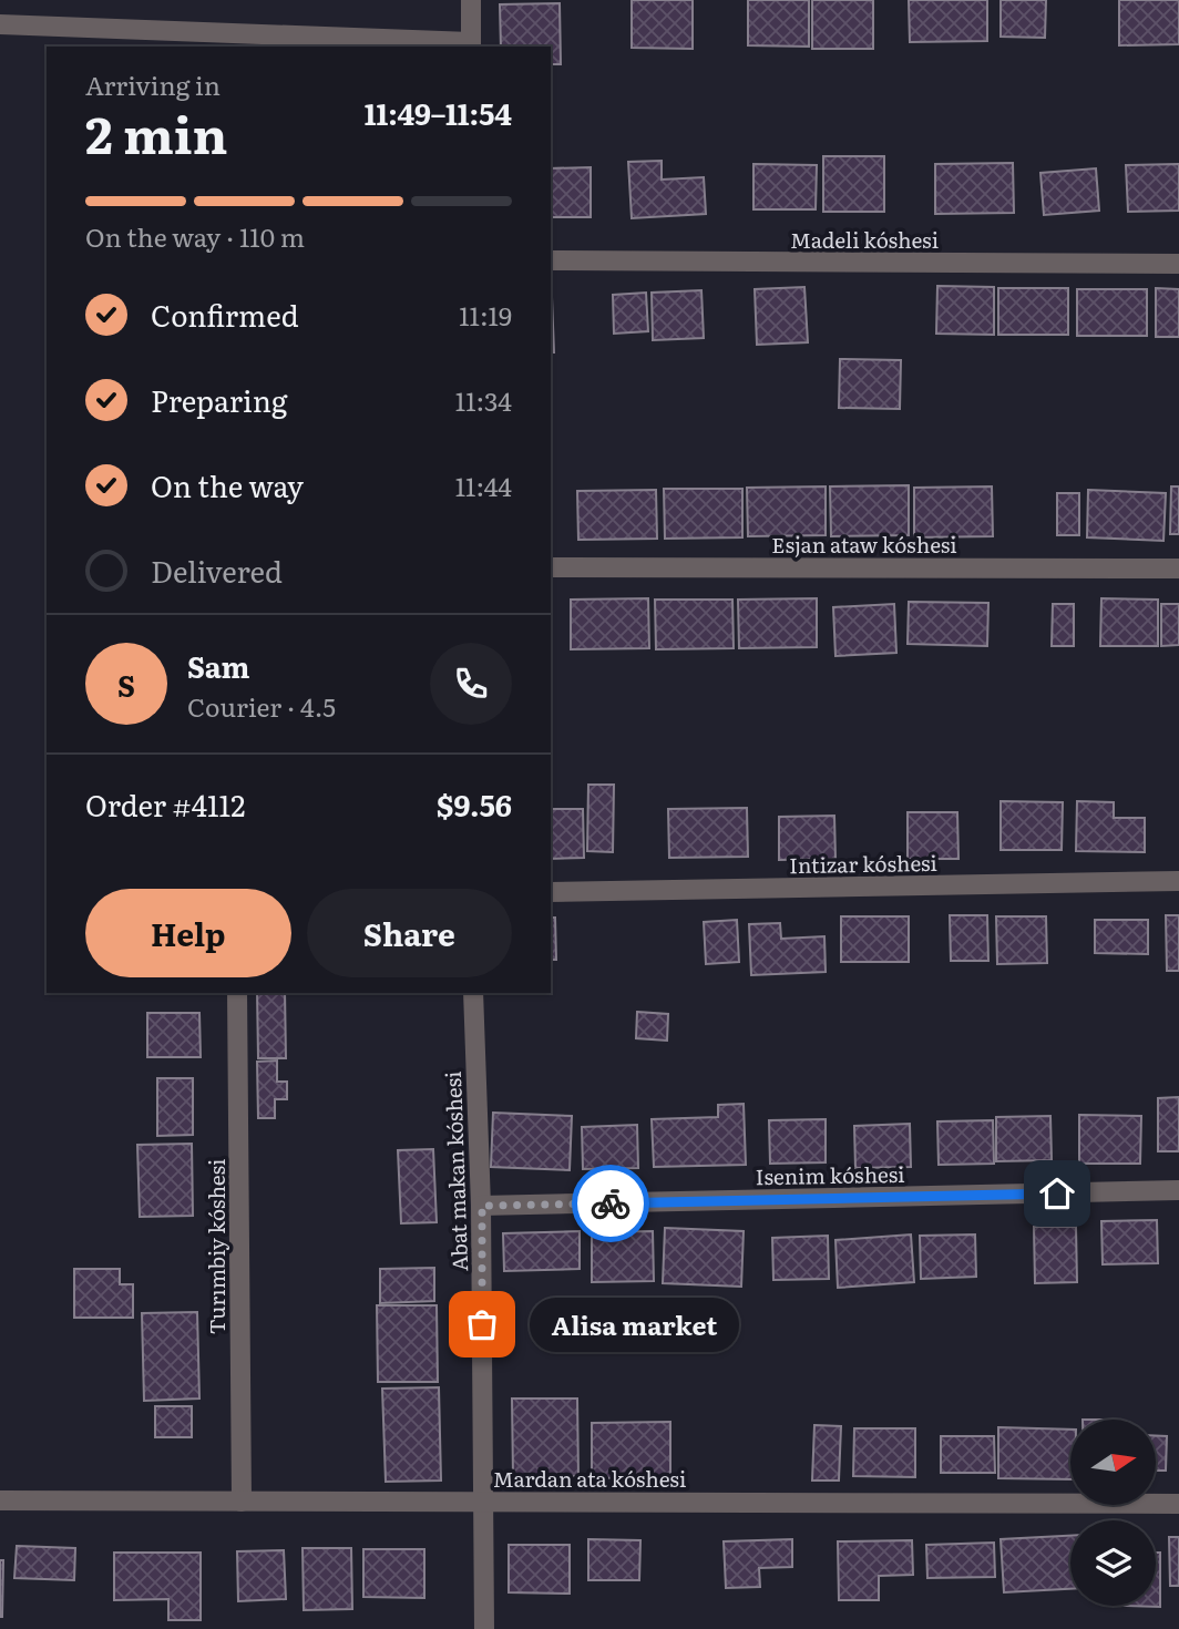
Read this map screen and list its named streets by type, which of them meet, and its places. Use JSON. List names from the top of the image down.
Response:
{
  "streets": {
    "street": [
      "Madeli kóshesi",
      "Esjan ataw kóshesi",
      "Intizar kóshesi",
      "Abat makan kóshesi",
      "Isenim kóshesi",
      "Turımbiy kóshesi",
      "Mardan ata kóshesi"
    ]
  },
  "crossings": [
    ["Abat makan kóshesi", "Isenim kóshesi"],
    ["Abat makan kóshesi", "Mardan ata kóshesi"],
    ["Turımbiy kóshesi", "Mardan ata kóshesi"]
  ],
  "places": ["Alisa market"],
  "north": "right",
  "page": {
    "heading": ["2 min", "Arriving in", "11:49–11:54"],
    "panel": [
      "Sam",
      "Courier · 4.5",
      "Order #4112",
      "$9.56"
    ],
    "bar": "On the way · 110 m",
    "list": [
      ["Confirmed", "11:19"],
      ["Preparing", "11:34"],
      ["On the way", "11:44"],
      "Delivered"
    ],
    "round": "S",
    "buttons": ["Help", "Share"],
    "bubble": "Alisa market"
  }
}
